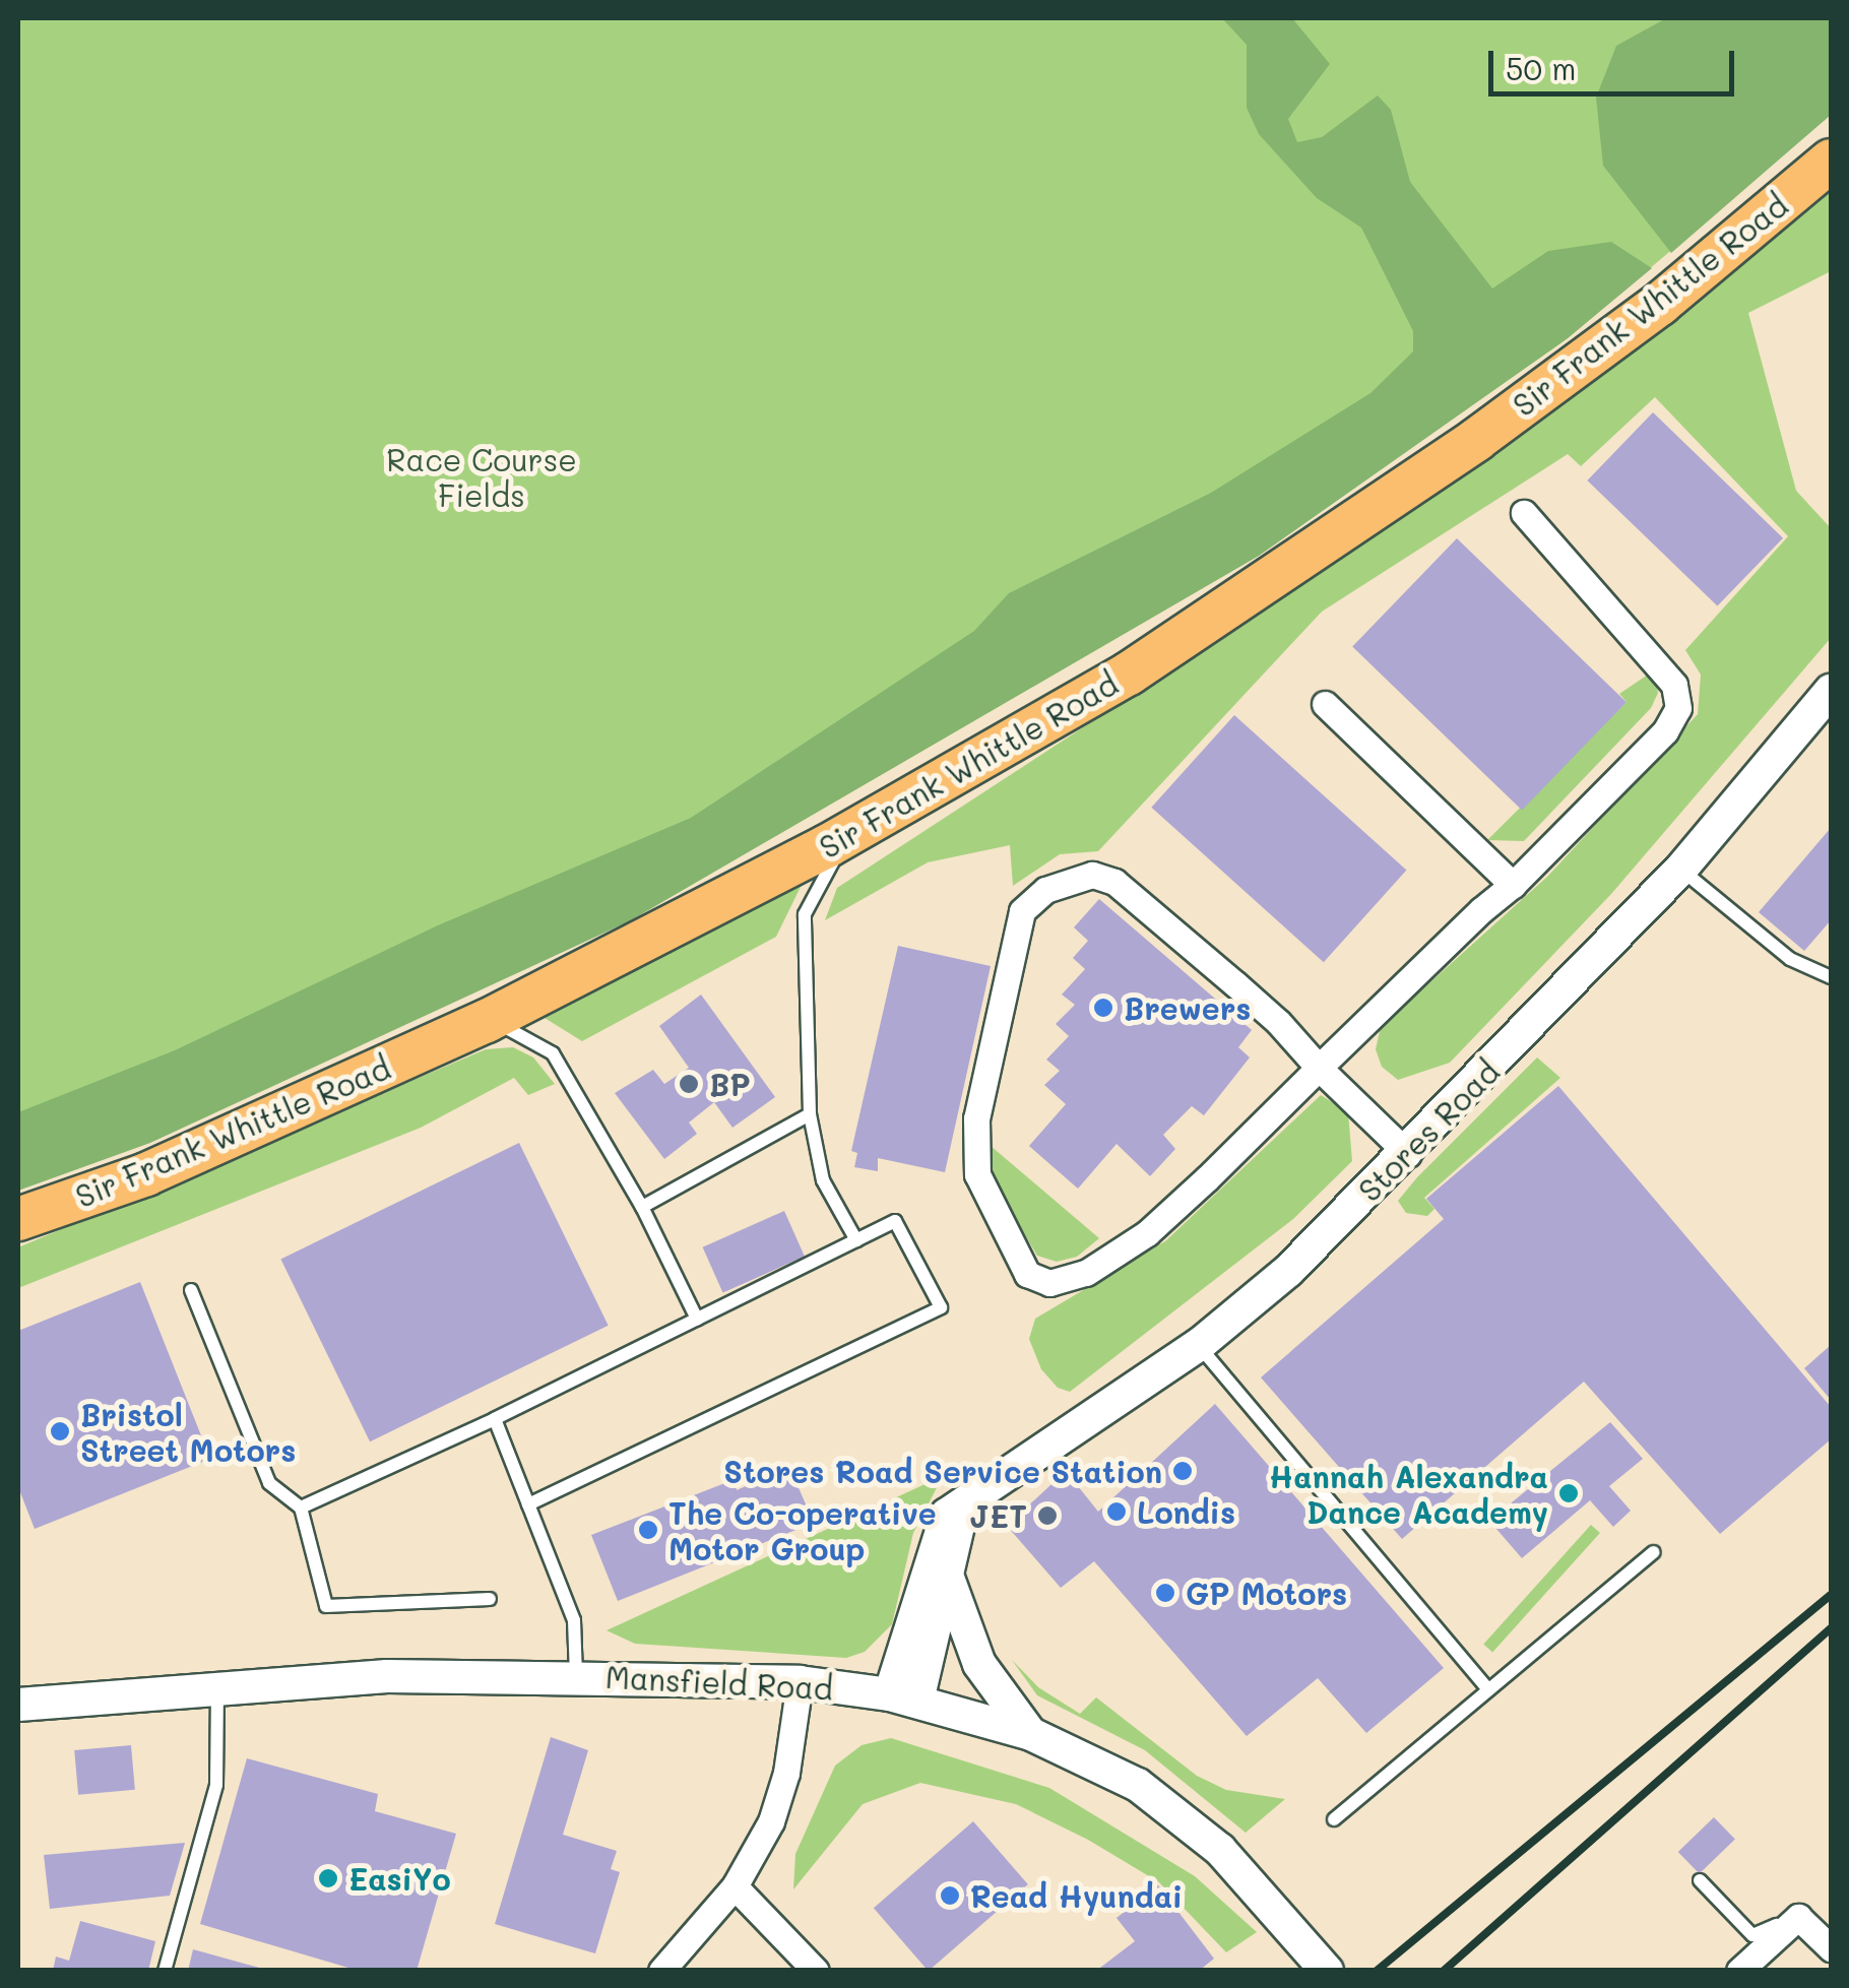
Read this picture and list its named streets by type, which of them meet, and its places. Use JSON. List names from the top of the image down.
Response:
{
  "streets": {
    "highway": ["Sir Frank Whittle Road"],
    "street": ["Stores Road", "Mansfield Road"]
  },
  "crossings": [
    ["Stores Road", "Mansfield Road"]
  ],
  "parks": ["Race Course Fields"],
  "places": [
    "Brewers",
    "BP",
    "Bristol Street Motors",
    "Stores Road Service Station",
    "Hannah Alexandra Dance Academy",
    "Londis",
    "JET",
    "The Co-operative Motor Group",
    "GP Motors",
    "EasiYo",
    "Read Hyundai"
  ],
  "scale_bar": "50 m"
}
